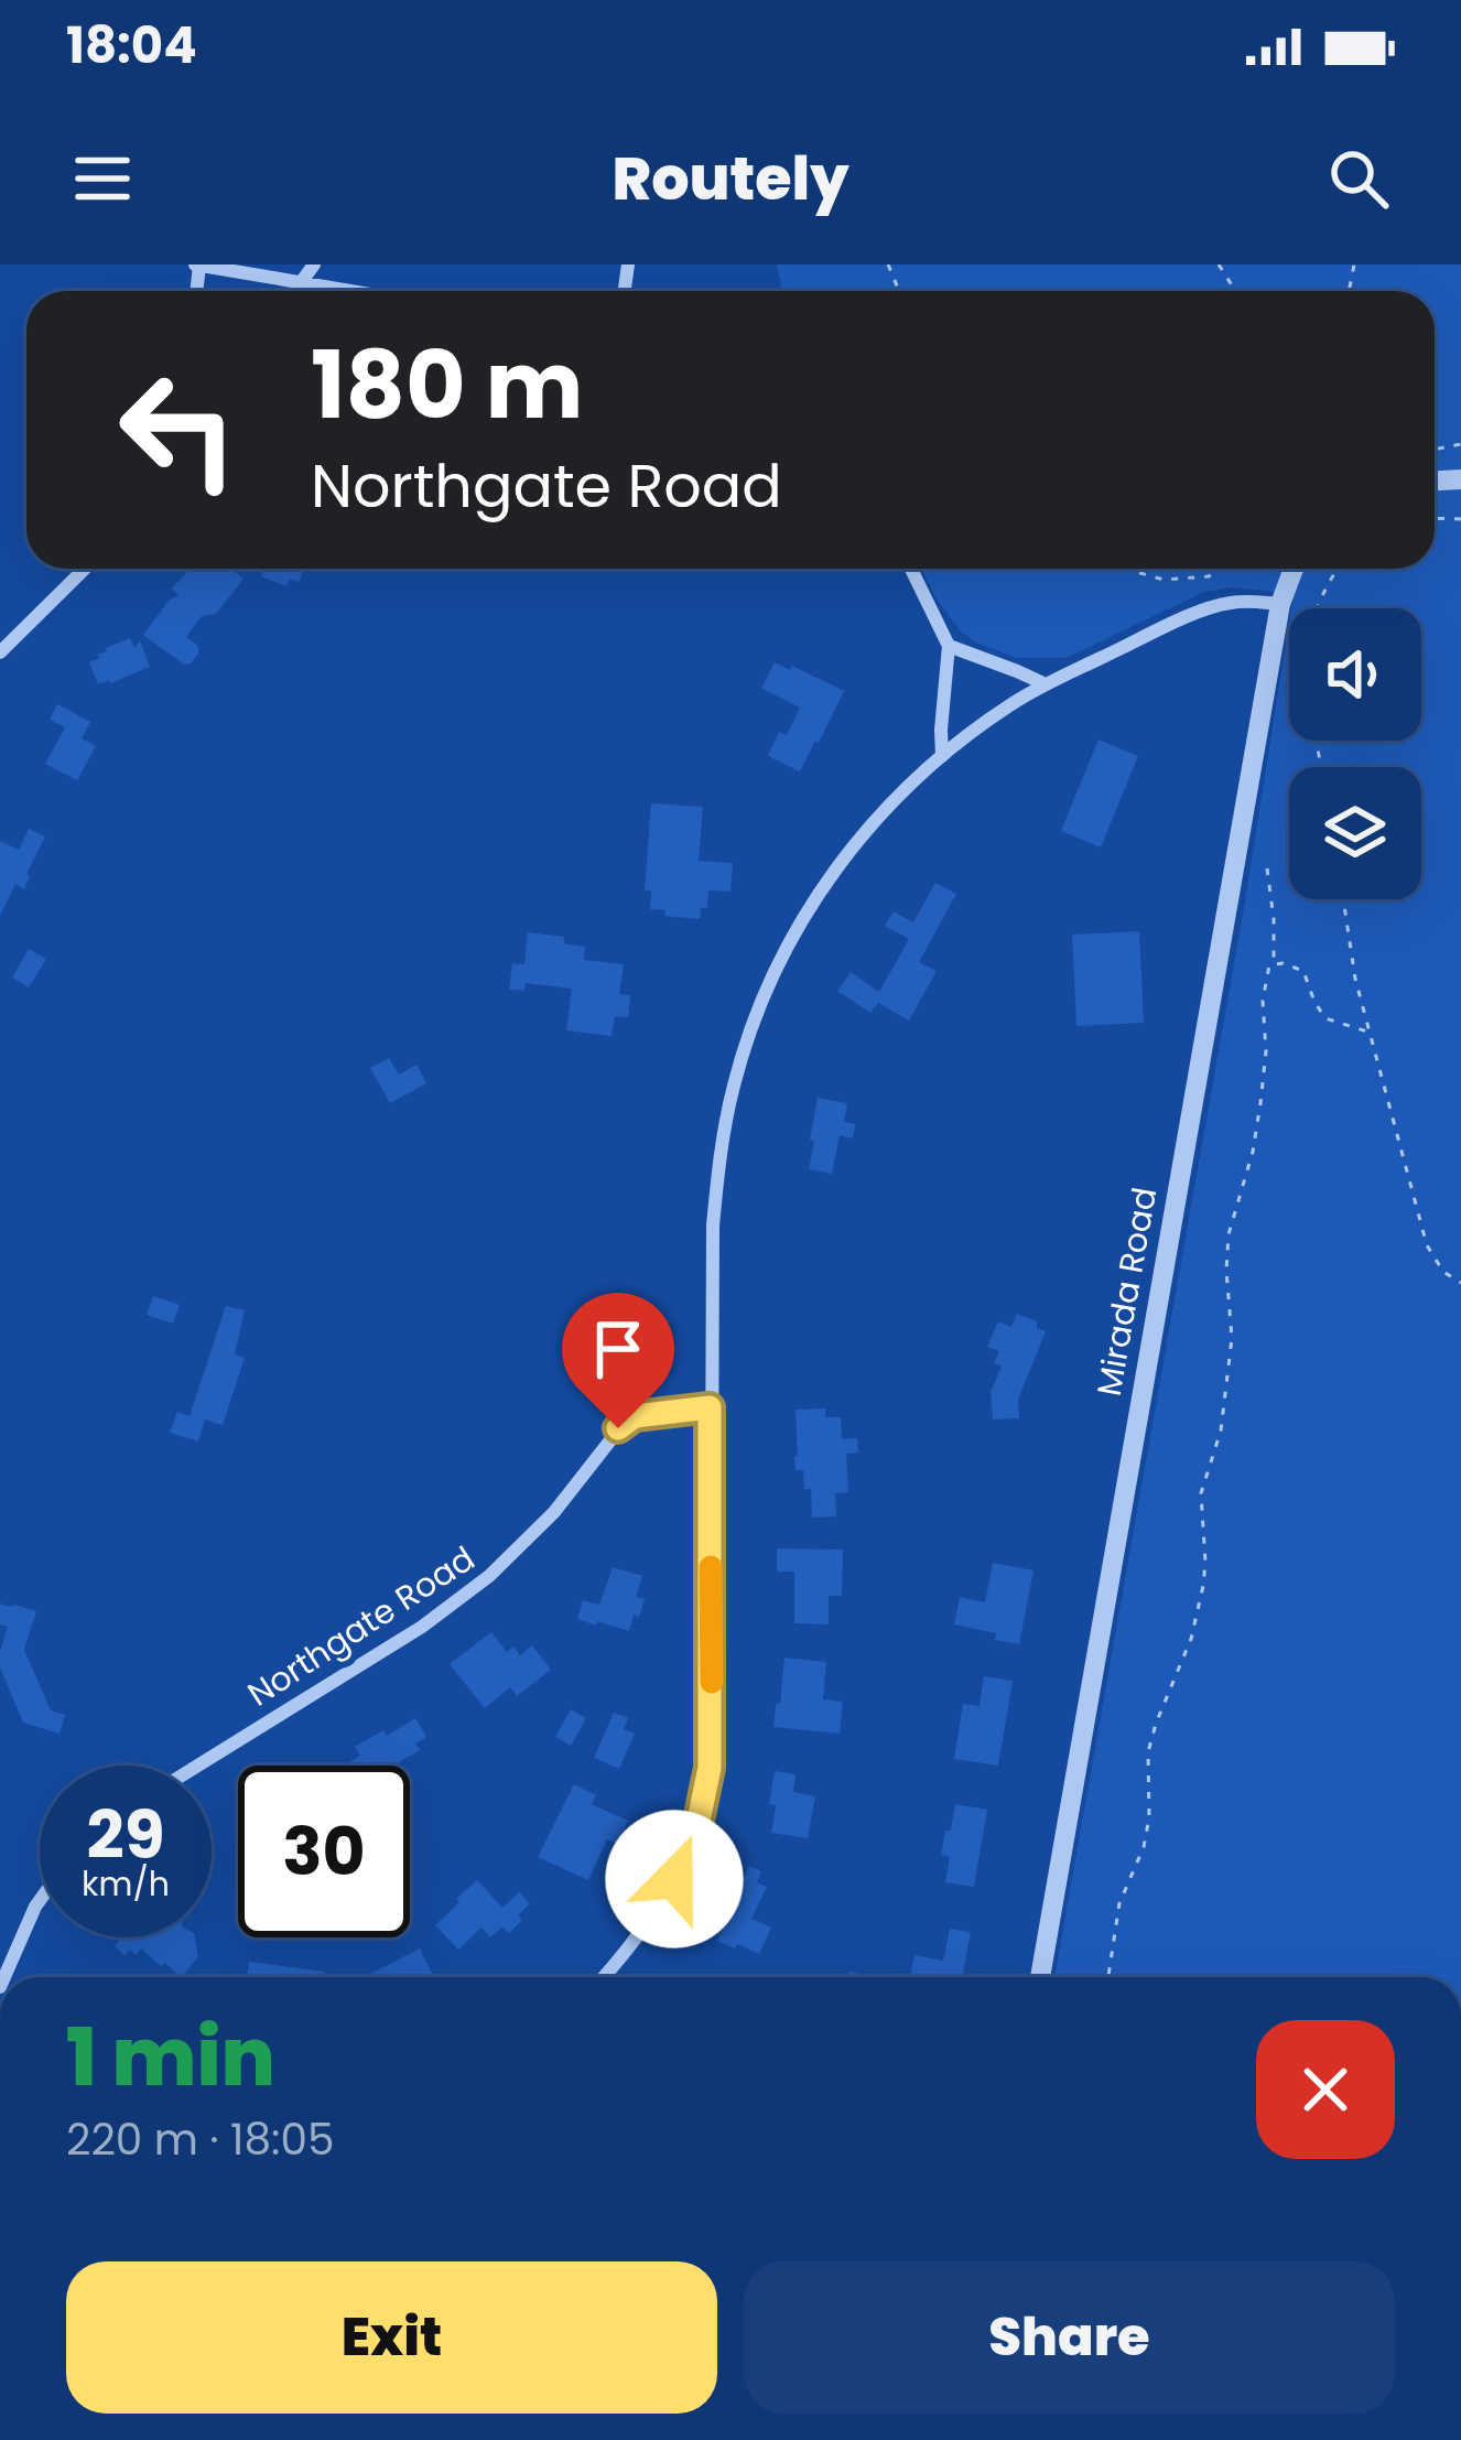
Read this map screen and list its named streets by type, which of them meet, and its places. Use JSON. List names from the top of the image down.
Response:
{
  "streets": {
    "street": ["Mirada Road", "Northgate Road"]
  },
  "page": {
    "status": "18:04",
    "header": "Routely",
    "turn": ["180 m", "Northgate Road"],
    "speed": "29 km/h",
    "limit": "30",
    "heading": ["1 min", "220 m · 18:05"],
    "buttons": ["Exit", "Share"]
  }
}
